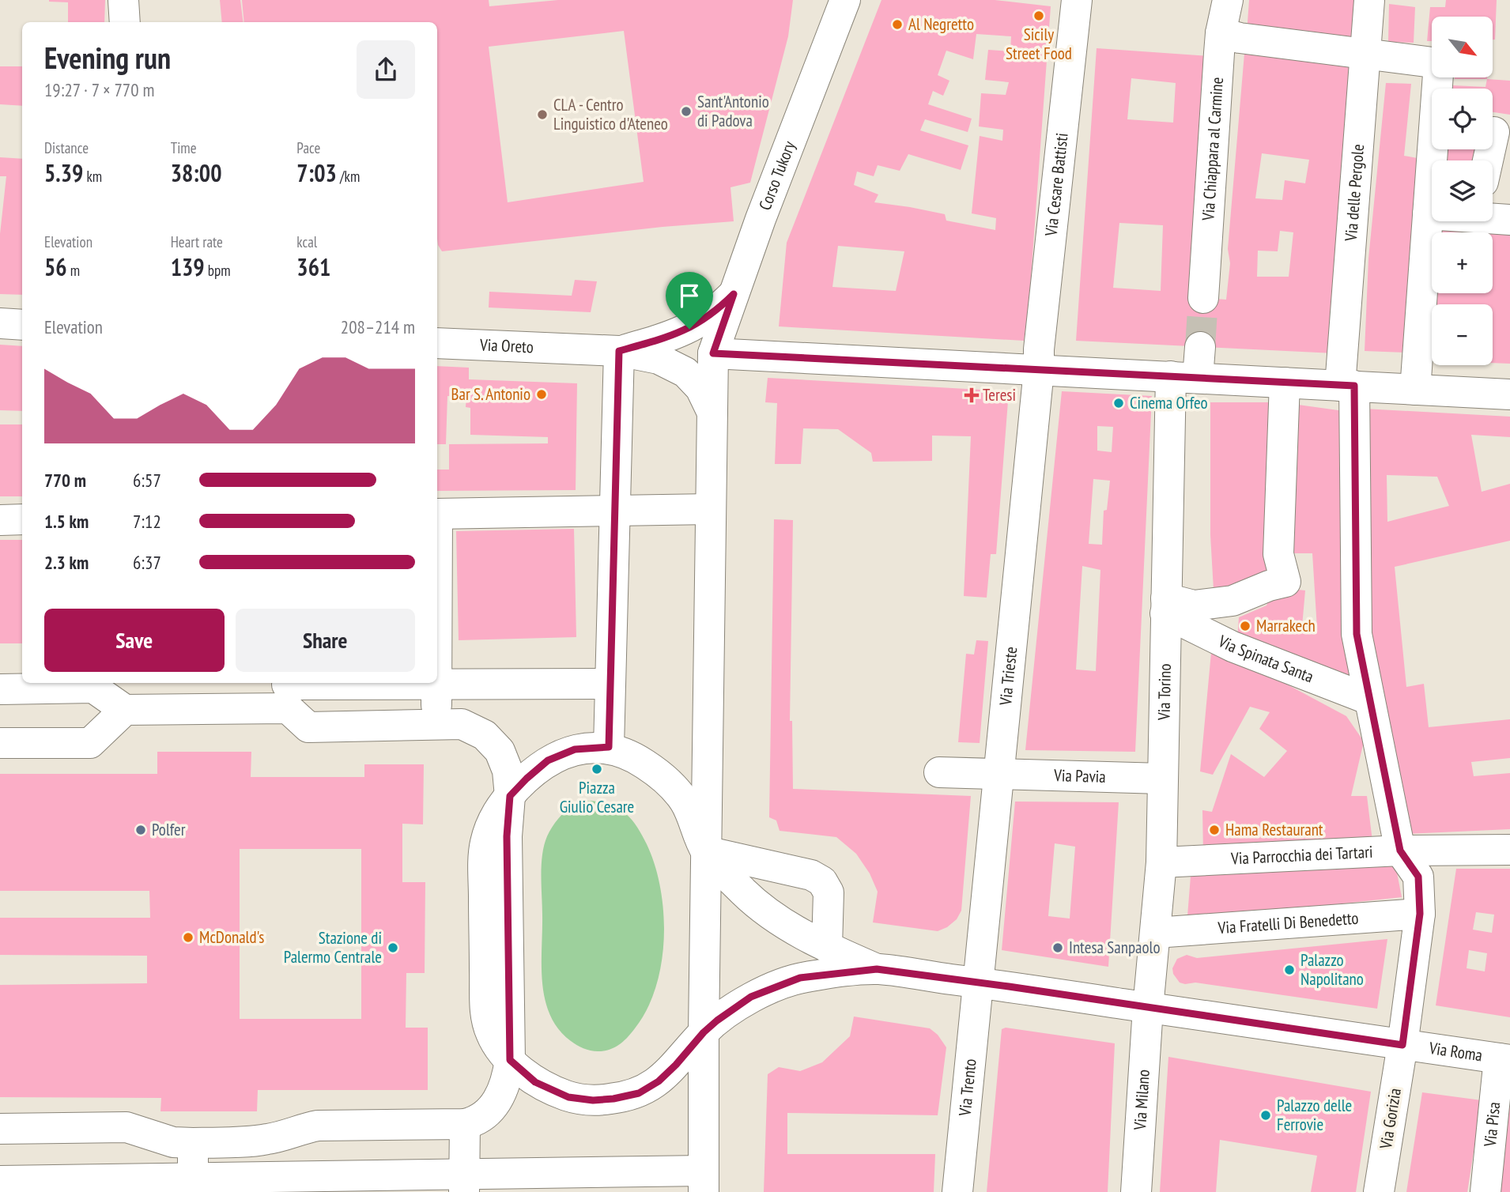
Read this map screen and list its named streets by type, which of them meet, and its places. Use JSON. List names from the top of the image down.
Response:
{
  "streets": {
    "street": [
      "Via Chiappara al Carmine",
      "Corso Tukory",
      "Via Cesare Battisti",
      "Via delle Pergole",
      "Via Oreto",
      "Via Spinata Santa",
      "Via Trieste",
      "Via Torino",
      "Via Pavia",
      "Via Parrocchia dei Tartari",
      "Via Fratelli Di Benedetto",
      "Via Roma",
      "Via Trento",
      "Via Milano",
      "Via Gorizia",
      "Via Pisa"
    ]
  },
  "crossings": [
    ["Via Cesare Battisti", "Via Trieste"],
    ["Via delle Pergole", "Via Spinata Santa"],
    ["Via delle Pergole", "Via Parrocchia dei Tartari"],
    ["Via delle Pergole", "Via Gorizia"],
    ["Via Spinata Santa", "Via Torino"],
    ["Via Trieste", "Via Pavia"],
    ["Via Trieste", "Via Roma"],
    ["Via Trieste", "Via Trento"],
    ["Via Torino", "Via Pavia"],
    ["Via Torino", "Via Parrocchia dei Tartari"],
    ["Via Torino", "Via Fratelli Di Benedetto"],
    ["Via Torino", "Via Roma"],
    ["Via Torino", "Via Milano"],
    ["Via Parrocchia dei Tartari", "Via Gorizia"],
    ["Via Fratelli Di Benedetto", "Via Gorizia"],
    ["Via Roma", "Via Trento"],
    ["Via Roma", "Via Milano"],
    ["Via Roma", "Via Gorizia"],
    ["Via Roma", "Via Pisa"]
  ],
  "places": {
    "other": [
      "Sicily Street Food",
      "Al Negretto",
      "Sant'Antonio di Padova",
      "CLA - Centro Linguistico d'Ateneo",
      "Bar S. Antonio",
      "Cinema Orfeo",
      "Marrakech",
      "Piazza Giulio Cesare",
      "Polfer",
      "Hama Restaurant",
      "McDonald's",
      "Stazione di Palermo Centrale",
      "Intesa Sanpaolo",
      "Palazzo Napolitano",
      "Palazzo delle Ferrovie"
    ],
    "health": ["Teresi"]
  },
  "north": "bottom right",
  "page": {
    "map_buttons": ["+", "−"],
    "heading": ["Evening run", "19:27 · 7 × 770 m"],
    "stats": [
      ["Distance", "5.39 km"],
      ["Time", "38:00"],
      ["Pace", "7:03 /km"],
      ["Elevation", "56 m"],
      ["Heart rate", "139 bpm"],
      ["kcal", "361"]
    ],
    "chart": ["Elevation", "208–214 m"],
    "list": [
      {
        "name": "770 m",
        "note": "6:57"
      },
      {
        "name": "1.5 km",
        "note": "7:12"
      },
      {
        "name": "2.3 km",
        "note": "6:37"
      }
    ],
    "buttons": ["Save", "Share"]
  }
}
